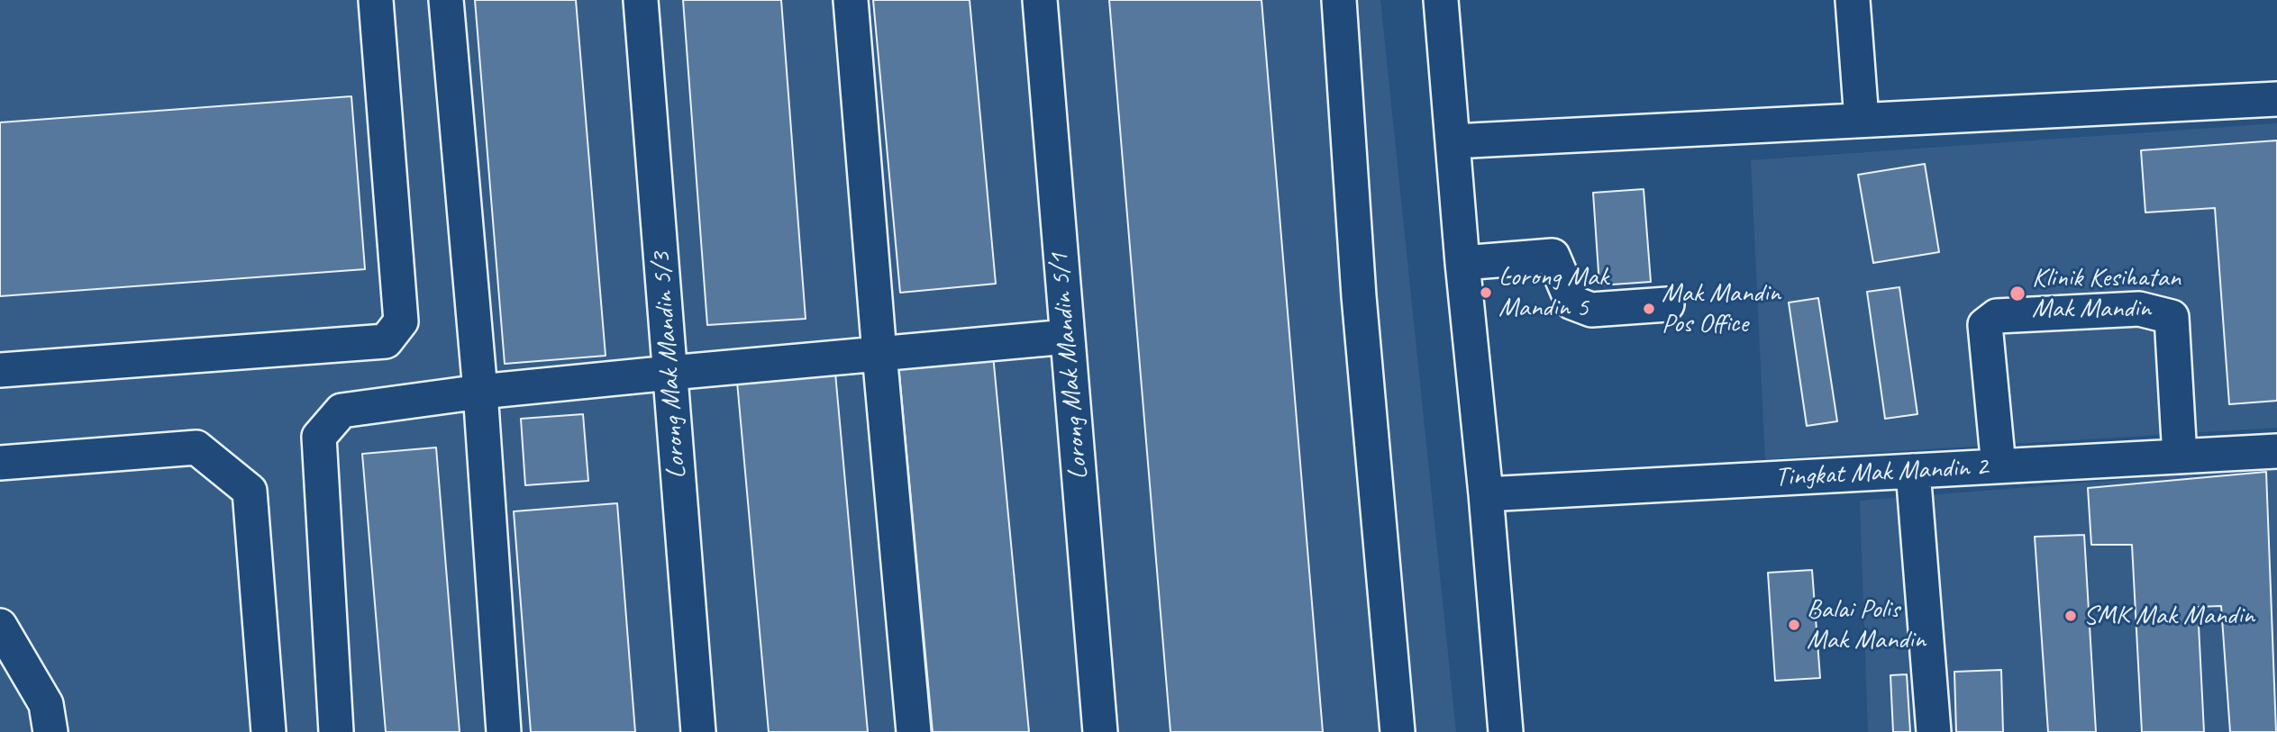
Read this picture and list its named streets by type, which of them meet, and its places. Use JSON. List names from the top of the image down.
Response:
{
  "streets": {
    "street": ["Lorong Mak Mandin 5/3", "Lorong Mak Mandin 5/1", "Tingkat Mak Mandin 2"]
  },
  "places": [
    "Lorong Mak Mandin 5",
    "Klinik Kesihatan Mak Mandin",
    "Mak Mandin Pos Office",
    "SMK Mak Mandin",
    "Balai Polis Mak Mandin"
  ]
}
